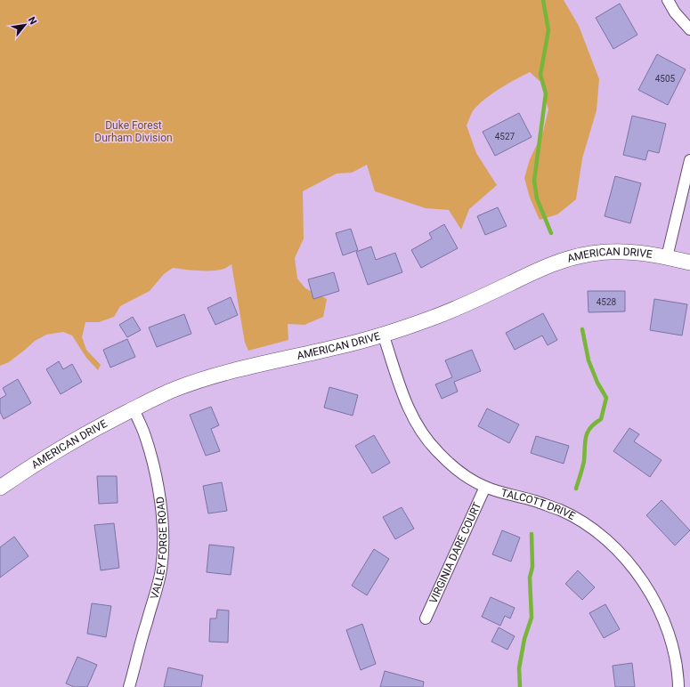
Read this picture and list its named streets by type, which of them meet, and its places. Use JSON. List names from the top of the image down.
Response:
{
  "streets": {
    "street": [
      "AMERICAN DRIVE",
      "TALCOTT DRIVE",
      "VALLEY FORGE ROAD",
      "VIRGINIA DARE COURT"
    ]
  },
  "crossings": [
    ["AMERICAN DRIVE", "TALCOTT DRIVE"],
    ["AMERICAN DRIVE", "VALLEY FORGE ROAD"],
    ["TALCOTT DRIVE", "VIRGINIA DARE COURT"]
  ],
  "parks": ["Duke Forest Durham Division"],
  "house_numbers": ["4505", "4527", "4528"],
  "north": "top right"
}
